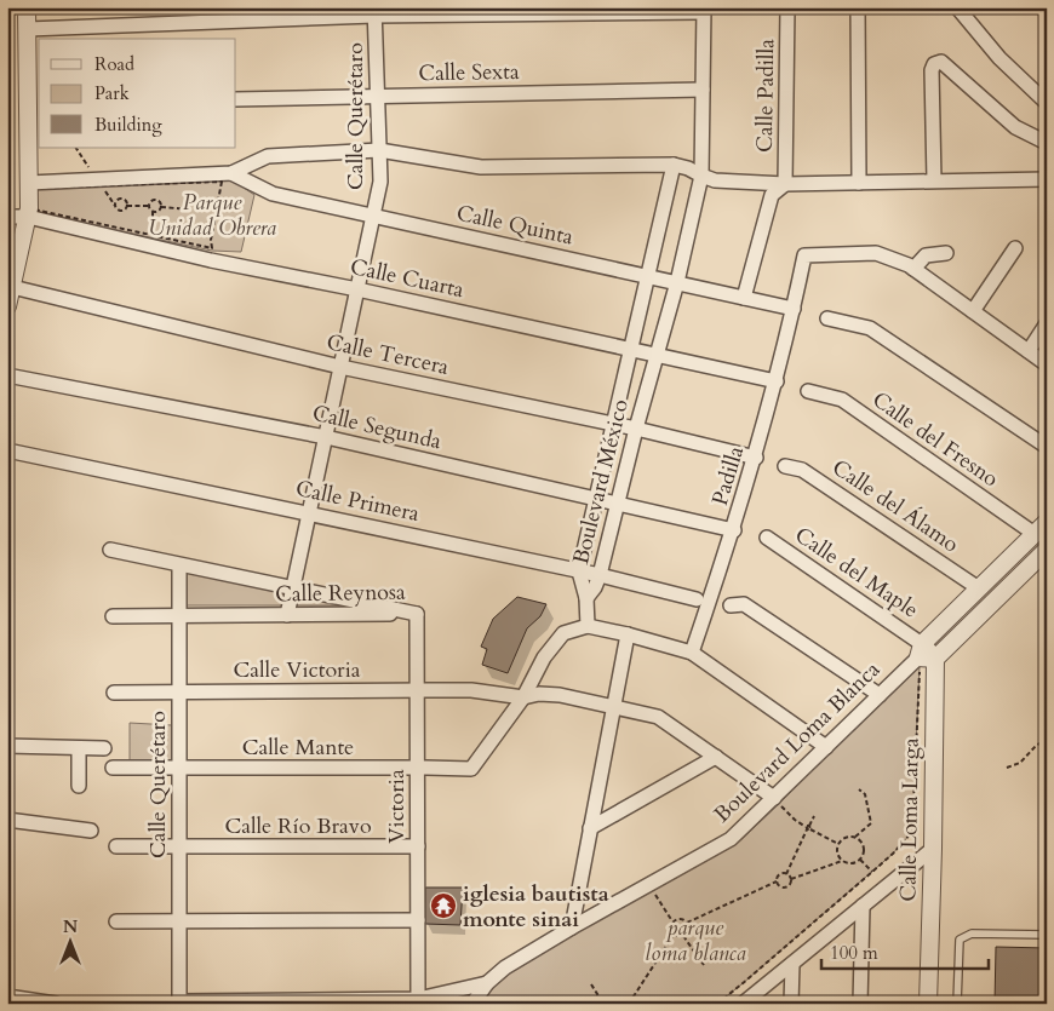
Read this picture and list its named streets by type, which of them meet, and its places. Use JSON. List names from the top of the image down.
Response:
{
  "streets": {
    "street": [
      "Calle Sexta",
      "Calle Padilla",
      "Calle Querétaro",
      "Calle Quinta",
      "Calle Cuarta",
      "Calle Tercera",
      "Calle Segunda",
      "Calle del Fresno",
      "Padilla",
      "Boulevard México",
      "Calle Primera",
      "Calle del Álamo",
      "Calle del Maple",
      "Calle Reynosa",
      "Calle Victoria",
      "Boulevard Loma Blanca",
      "Calle Mante",
      "Victoria",
      "Calle Loma Larga",
      "Calle Río Bravo"
    ]
  },
  "crossings": [
    ["Calle Sexta", "Calle Querétaro"],
    ["Calle Sexta", "Boulevard México"],
    ["Calle Querétaro", "Calle Quinta"],
    ["Calle Querétaro", "Calle Cuarta"],
    ["Calle Querétaro", "Calle Tercera"],
    ["Calle Querétaro", "Calle Segunda"],
    ["Calle Querétaro", "Calle Primera"],
    ["Calle Querétaro", "Calle Reynosa"],
    ["Calle Querétaro", "Calle Victoria"],
    ["Calle Querétaro", "Calle Mante"],
    ["Calle Querétaro", "Calle Río Bravo"],
    ["Calle Quinta", "Padilla"],
    ["Calle Quinta", "Boulevard México"],
    ["Calle Cuarta", "Padilla"],
    ["Calle Cuarta", "Boulevard México"],
    ["Calle Tercera", "Padilla"],
    ["Calle Tercera", "Boulevard México"],
    ["Calle Segunda", "Padilla"],
    ["Calle Segunda", "Boulevard México"],
    ["Calle del Fresno", "Boulevard Loma Blanca"],
    ["Boulevard México", "Calle Primera"],
    ["Calle del Álamo", "Boulevard Loma Blanca"],
    ["Calle del Maple", "Boulevard Loma Blanca"],
    ["Calle Reynosa", "Victoria"],
    ["Calle Victoria", "Boulevard Loma Blanca"],
    ["Calle Victoria", "Calle Mante"],
    ["Calle Victoria", "Victoria"],
    ["Calle Mante", "Victoria"],
    ["Victoria", "Calle Río Bravo"]
  ],
  "parks": ["Parque Unidad Obrera", "parque loma blanca"],
  "places": {
    "temple": ["iglesia bautista monte sinai"]
  },
  "legend": ["Road", "Park", "Building"],
  "scale_bar": "100 m",
  "north": "top"
}
